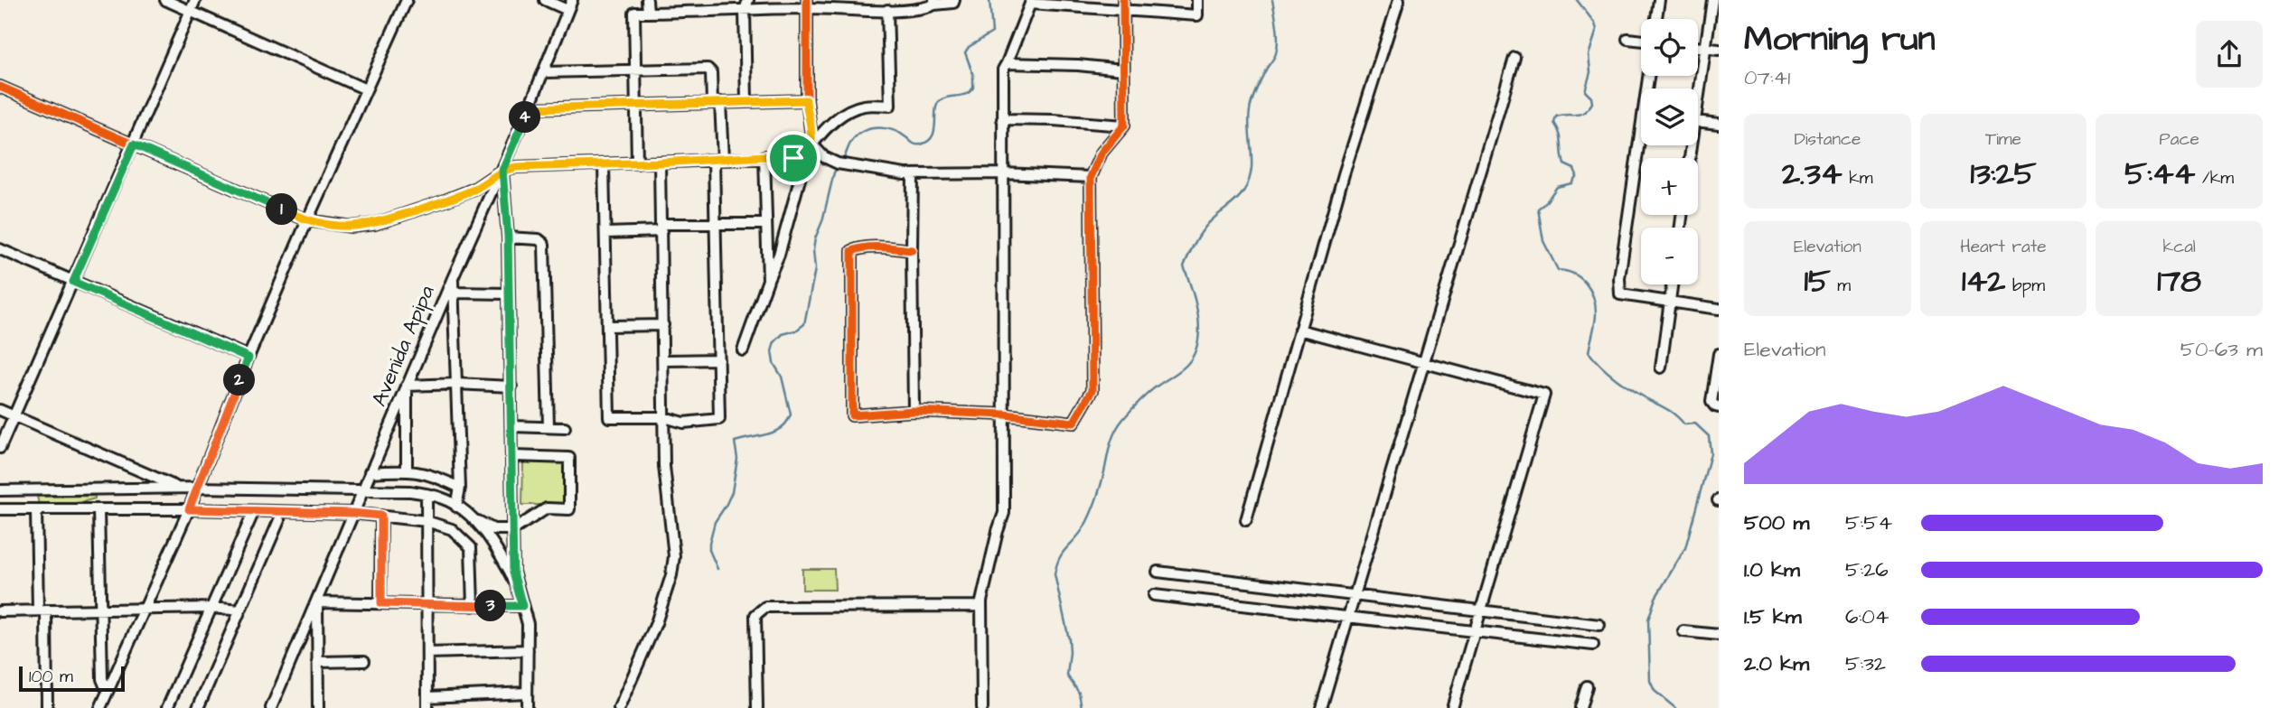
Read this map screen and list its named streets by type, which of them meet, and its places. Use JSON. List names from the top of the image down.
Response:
{
  "streets": {
    "street": ["Avenida Apipa"]
  },
  "scale_bar": "100 m",
  "page": {
    "heading": ["Morning run", "07:41"],
    "map_buttons": ["+", "−"],
    "pins": [
      "4",
      "1",
      "2",
      "3"
    ],
    "stats": [
      ["Distance", "2.34 km"],
      ["Time", "13:25"],
      ["Pace", "5:44 /km"],
      ["Elevation", "15 m"],
      ["Heart rate", "142 bpm"],
      ["kcal", "178"]
    ],
    "chart": ["Elevation", "50–63 m"],
    "list": [
      {
        "name": "500 m",
        "note": "5:54"
      },
      {
        "name": "1.0 km",
        "note": "5:26"
      },
      {
        "name": "1.5 km",
        "note": "6:04"
      },
      {
        "name": "2.0 km",
        "note": "5:32"
      }
    ],
    "scale": "100 m"
  }
}
